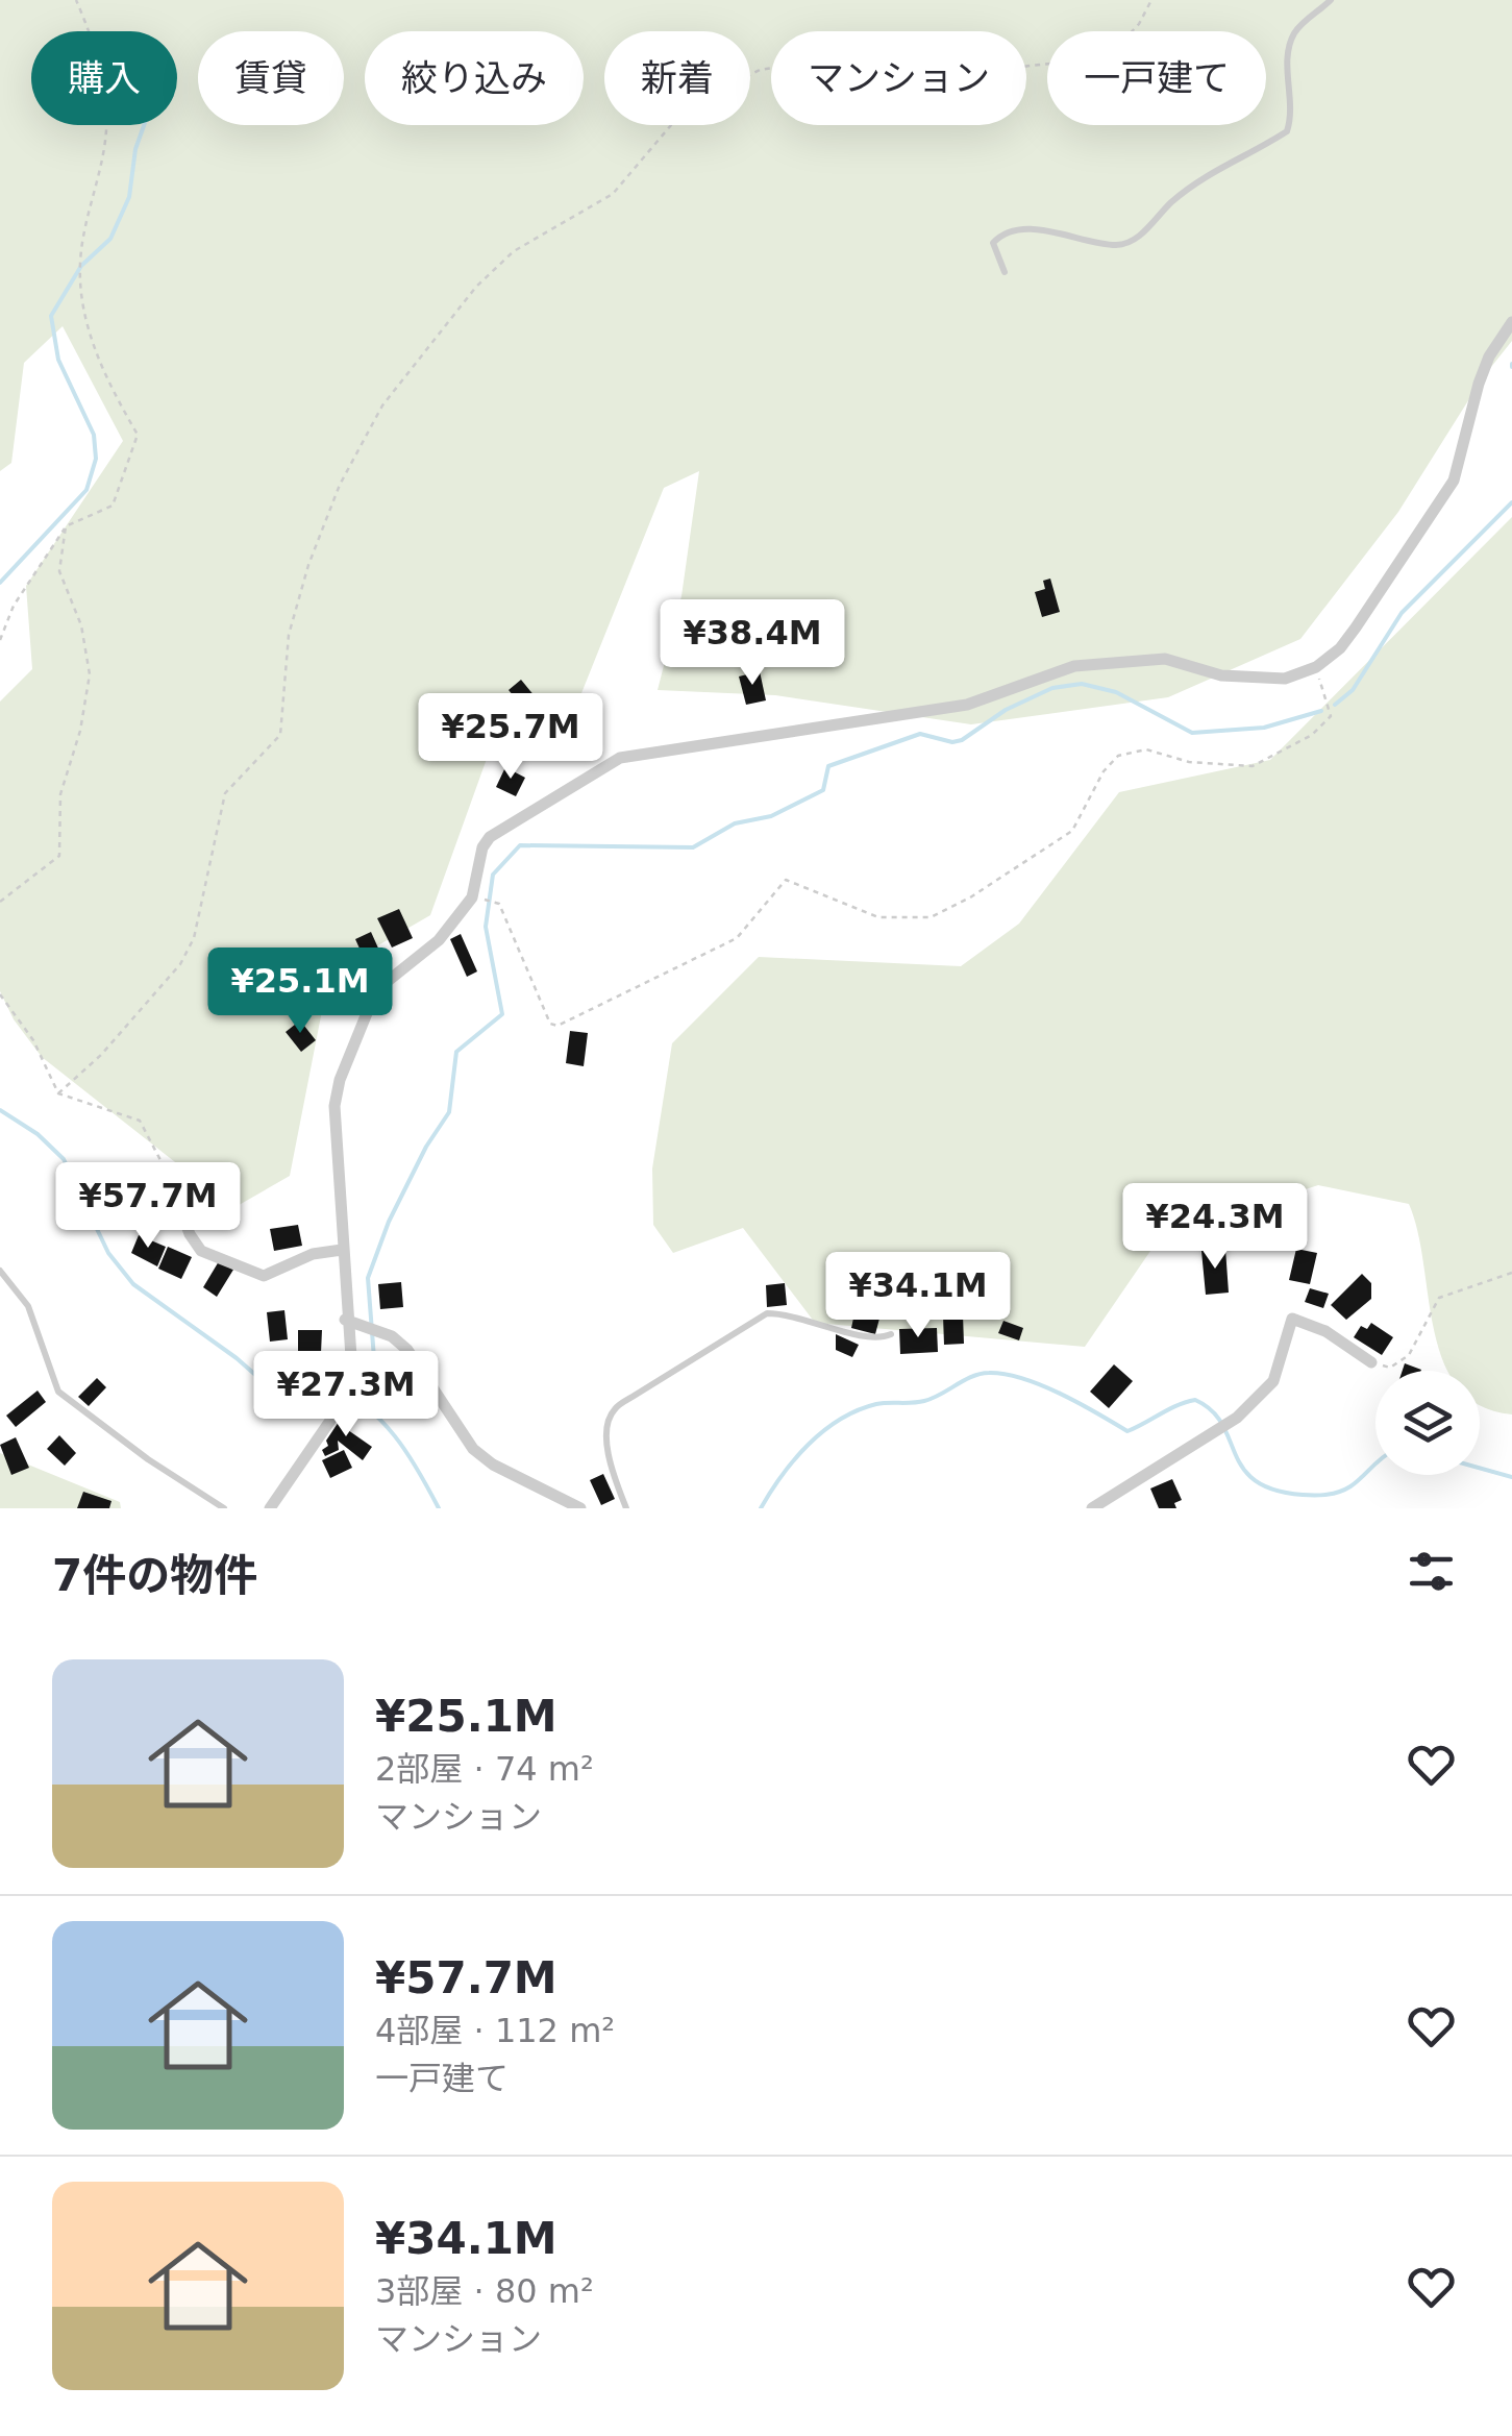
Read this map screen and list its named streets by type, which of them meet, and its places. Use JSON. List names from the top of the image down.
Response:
{
  "page": {
    "chip": [
      "購入",
      "賃貸",
      "絞り込み",
      "新着",
      "マンション",
      "一戸建て"
    ],
    "price": [
      "¥38.4M",
      "¥25.7M",
      "¥25.1M",
      "¥57.7M",
      "¥24.3M",
      "¥34.1M",
      "¥27.3M"
    ],
    "heading": "7件の物件",
    "list": [
      {
        "name": "¥25.1M",
        "note": "2部屋 · 74 m² · マンション"
      },
      {
        "name": "¥57.7M",
        "note": "4部屋 · 112 m² · 一戸建て"
      },
      {
        "name": "¥34.1M",
        "note": "3部屋 · 80 m² · マンション"
      }
    ]
  }
}
